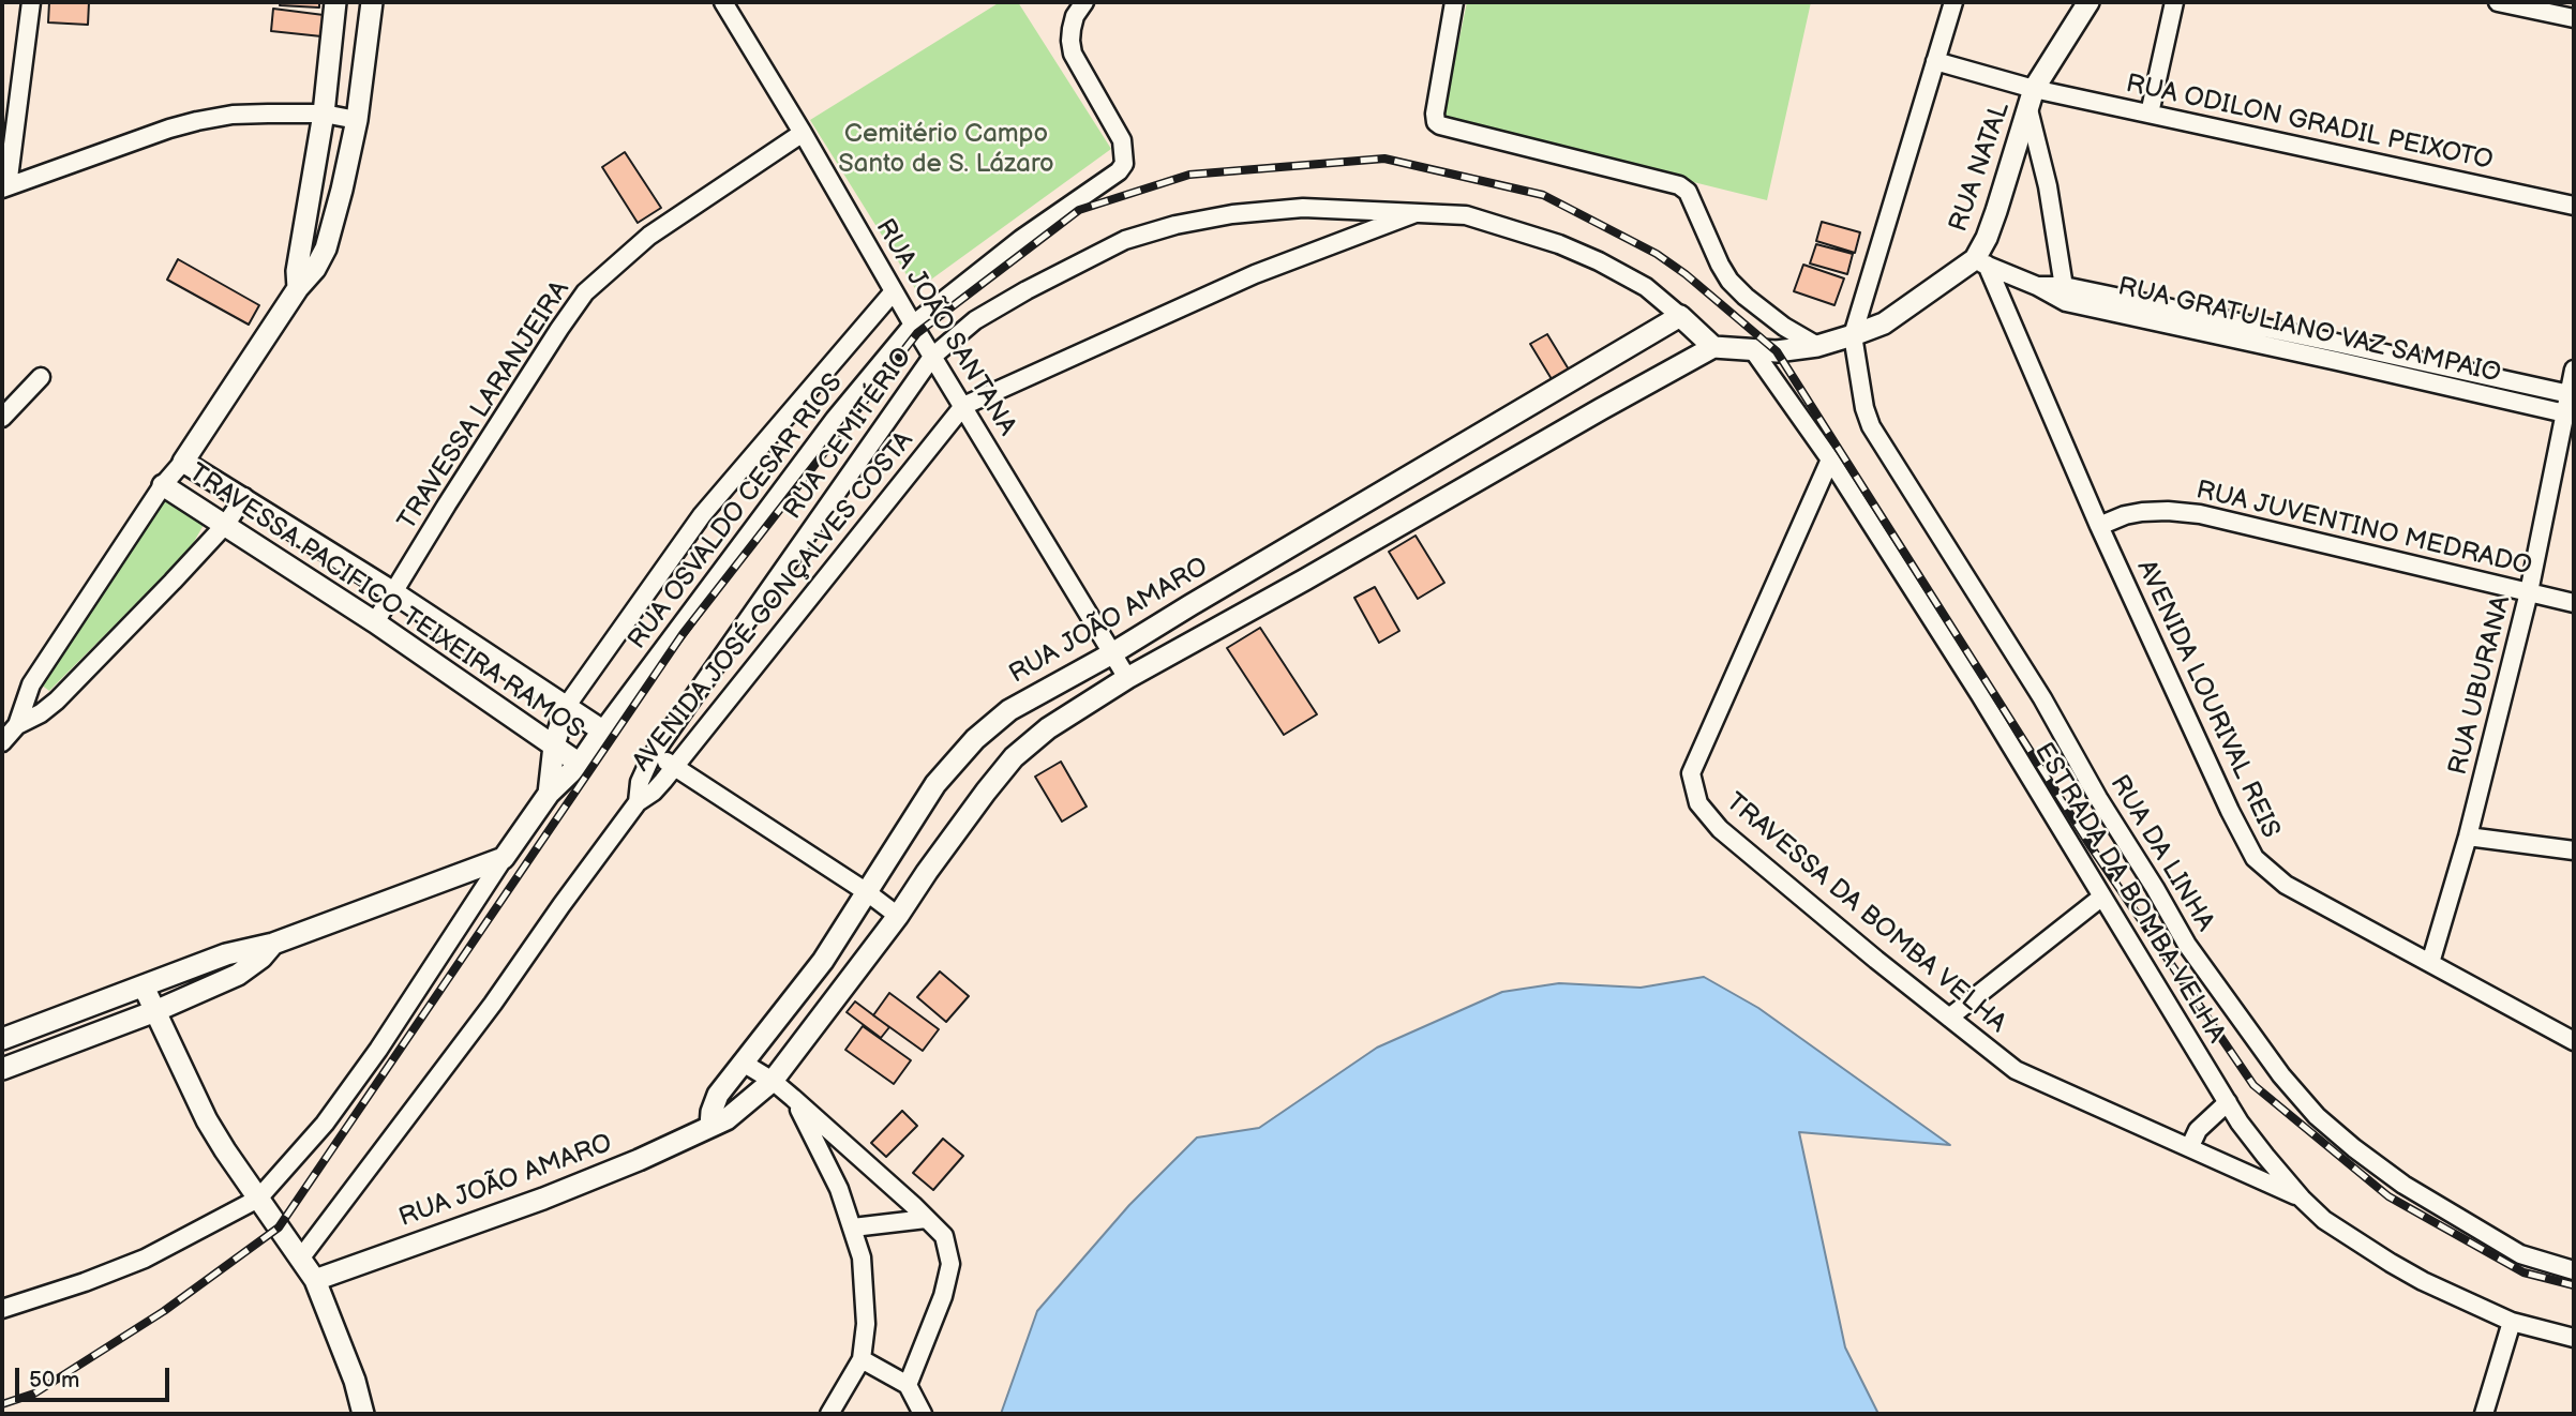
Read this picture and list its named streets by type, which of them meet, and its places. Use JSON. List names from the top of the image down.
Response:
{
  "streets": {
    "street": [
      "RUA ODILON GRADIL PEIXOTO",
      "RUA NATAL",
      "RUA JOÃO SANTANA",
      "RUA GRATULIANO VAZ SAMPAIO",
      "TRAVESSA LARANJEIRA",
      "RUA CEMITÉRIO",
      "RUA OSVALDO CESAR RIOS",
      "RUA JUVENTINO MEDRADO",
      "TRAVESSA PACIFICO TEIXEIRA RAMOS",
      "AVENIDA JOSÉ GONÇALVES COSTA",
      "RUA JOÃO AMARO",
      "RUA UBURANA",
      "AVENIDA LOURIVAL REIS",
      "RUA DA LINHA",
      "ESTRADA DA BOMBA VELHA",
      "TRAVESSA DA BOMBA VELHA"
    ]
  },
  "crossings": [
    ["RUA ODILON GRADIL PEIXOTO", "RUA NATAL"],
    ["RUA NATAL", "RUA GRATULIANO VAZ SAMPAIO"],
    ["RUA NATAL", "RUA JOÃO AMARO"],
    ["RUA NATAL", "AVENIDA LOURIVAL REIS"],
    ["RUA NATAL", "RUA DA LINHA"],
    ["RUA NATAL", "ESTRADA DA BOMBA VELHA"],
    ["RUA JOÃO SANTANA", "TRAVESSA LARANJEIRA"],
    ["RUA JOÃO SANTANA", "RUA CEMITÉRIO"],
    ["RUA JOÃO SANTANA", "RUA OSVALDO CESAR RIOS"],
    ["RUA JOÃO SANTANA", "AVENIDA JOSÉ GONÇALVES COSTA"],
    ["RUA JOÃO SANTANA", "RUA JOÃO AMARO"],
    ["RUA GRATULIANO VAZ SAMPAIO", "RUA UBURANA"],
    ["RUA GRATULIANO VAZ SAMPAIO", "AVENIDA LOURIVAL REIS"],
    ["TRAVESSA LARANJEIRA", "TRAVESSA PACIFICO TEIXEIRA RAMOS"],
    ["RUA CEMITÉRIO", "RUA OSVALDO CESAR RIOS"],
    ["RUA CEMITÉRIO", "AVENIDA JOSÉ GONÇALVES COSTA"],
    ["RUA CEMITÉRIO", "RUA JOÃO AMARO"],
    ["RUA OSVALDO CESAR RIOS", "TRAVESSA PACIFICO TEIXEIRA RAMOS"],
    ["RUA JUVENTINO MEDRADO", "RUA UBURANA"],
    ["RUA JUVENTINO MEDRADO", "AVENIDA LOURIVAL REIS"],
    ["RUA UBURANA", "AVENIDA LOURIVAL REIS"],
    ["ESTRADA DA BOMBA VELHA", "TRAVESSA DA BOMBA VELHA"]
  ],
  "parks": ["Cemitério Campo Santo de S. Lázaro"],
  "scale_bar": "50 m"
}
